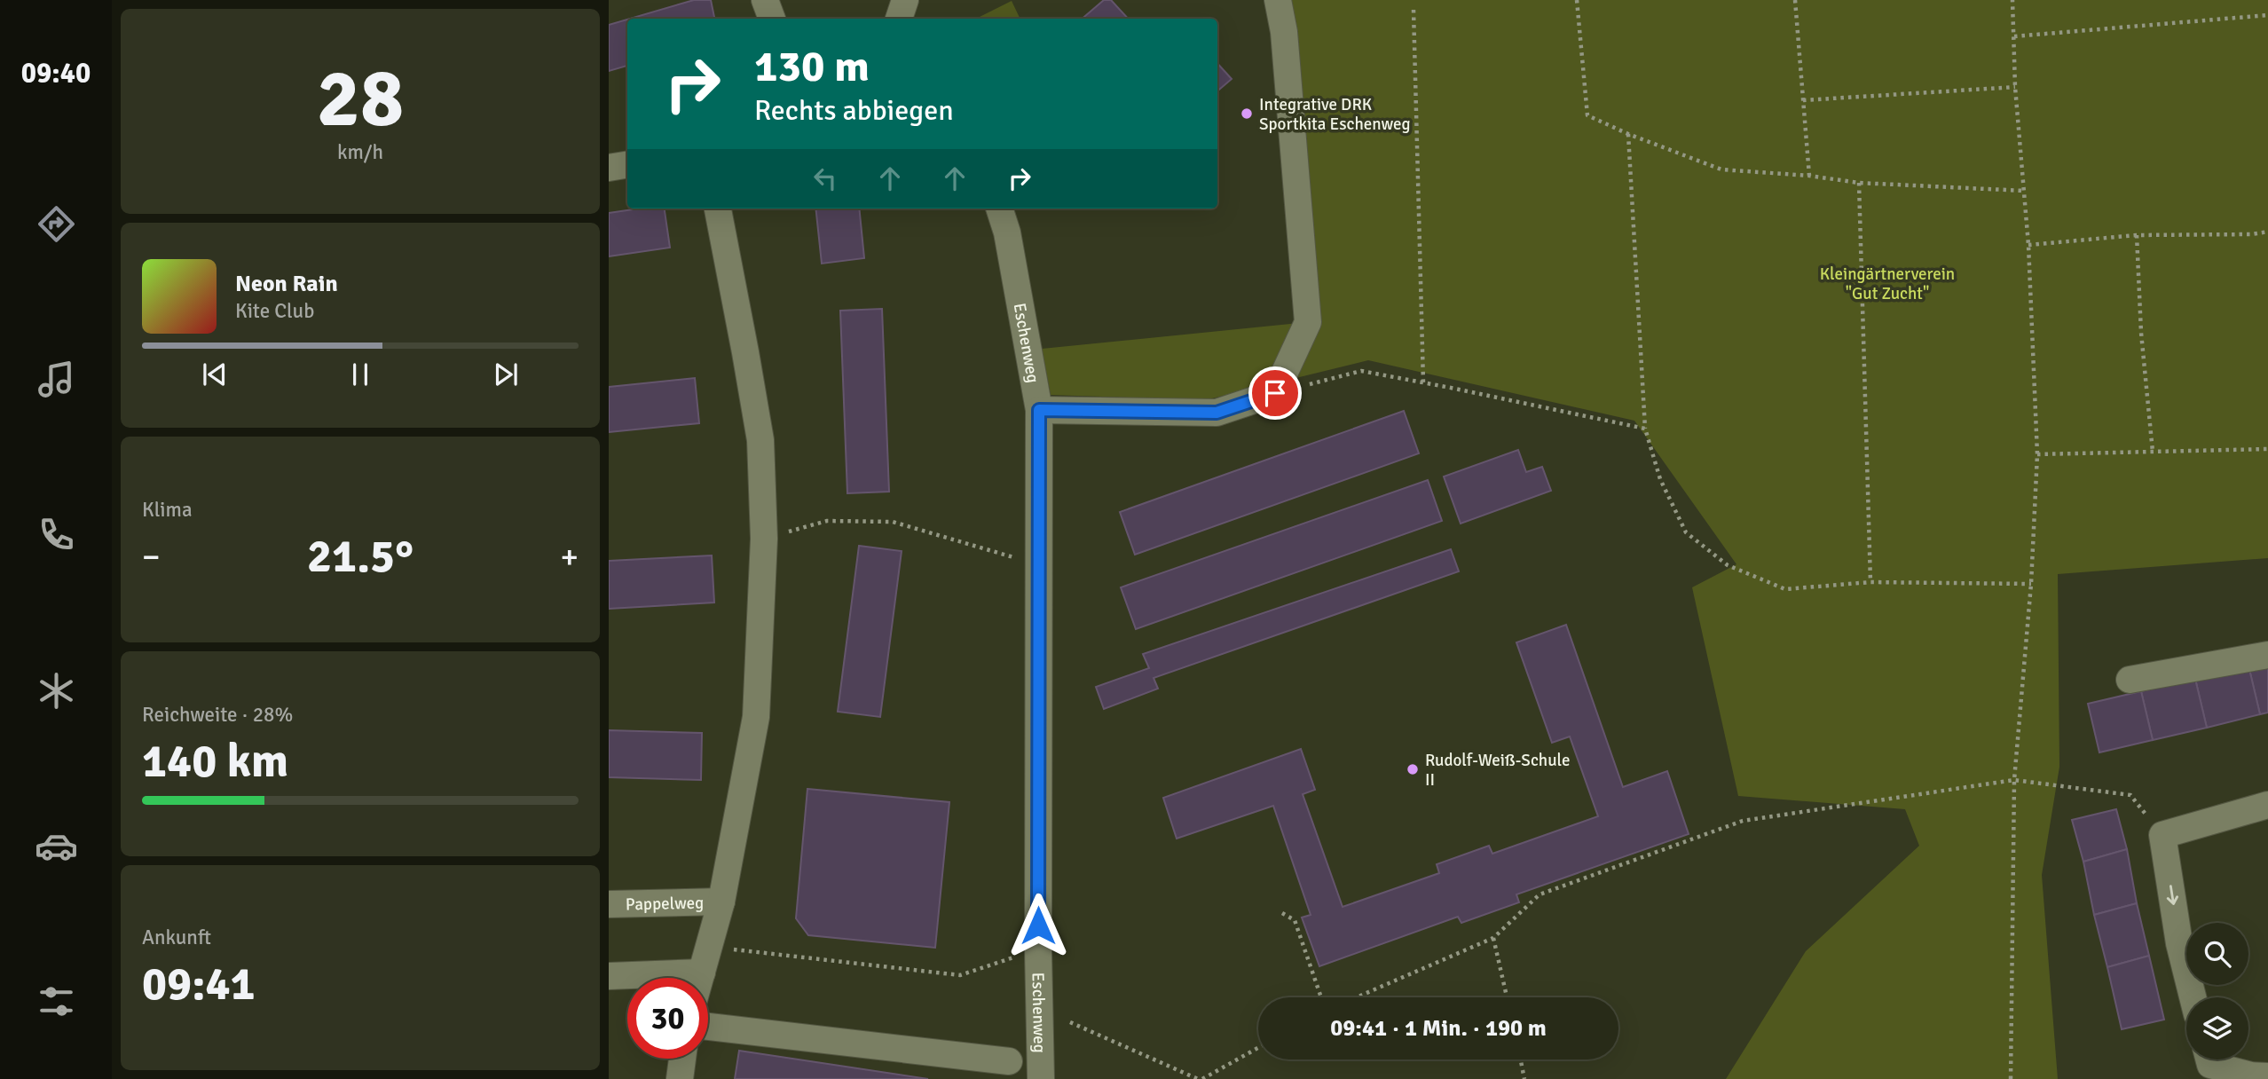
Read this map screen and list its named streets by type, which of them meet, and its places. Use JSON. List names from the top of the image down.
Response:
{
  "streets": {
    "street": ["Eschenweg", "Pappelweg"]
  },
  "parks": ["Kleingärtnerverein \"Gut Zucht\""],
  "places": ["Integrative DRK Sportkita Eschenweg", "Rudolf-Weiß-Schule II"],
  "page": {
    "tabs": "09:40",
    "tile": [
      ["28", "km/h"],
      "Klima",
      ["Reichweite · 28%", "140 km"],
      ["Ankunft", "09:41"]
    ],
    "turn": ["130 m", "Rechts abbiegen"],
    "song": ["Neon Rain", "Kite Club"],
    "heat": ["−", "21.5°", "+"],
    "limit": "30",
    "trip": "09:41 · 1 Min. · 190 m"
  }
}
